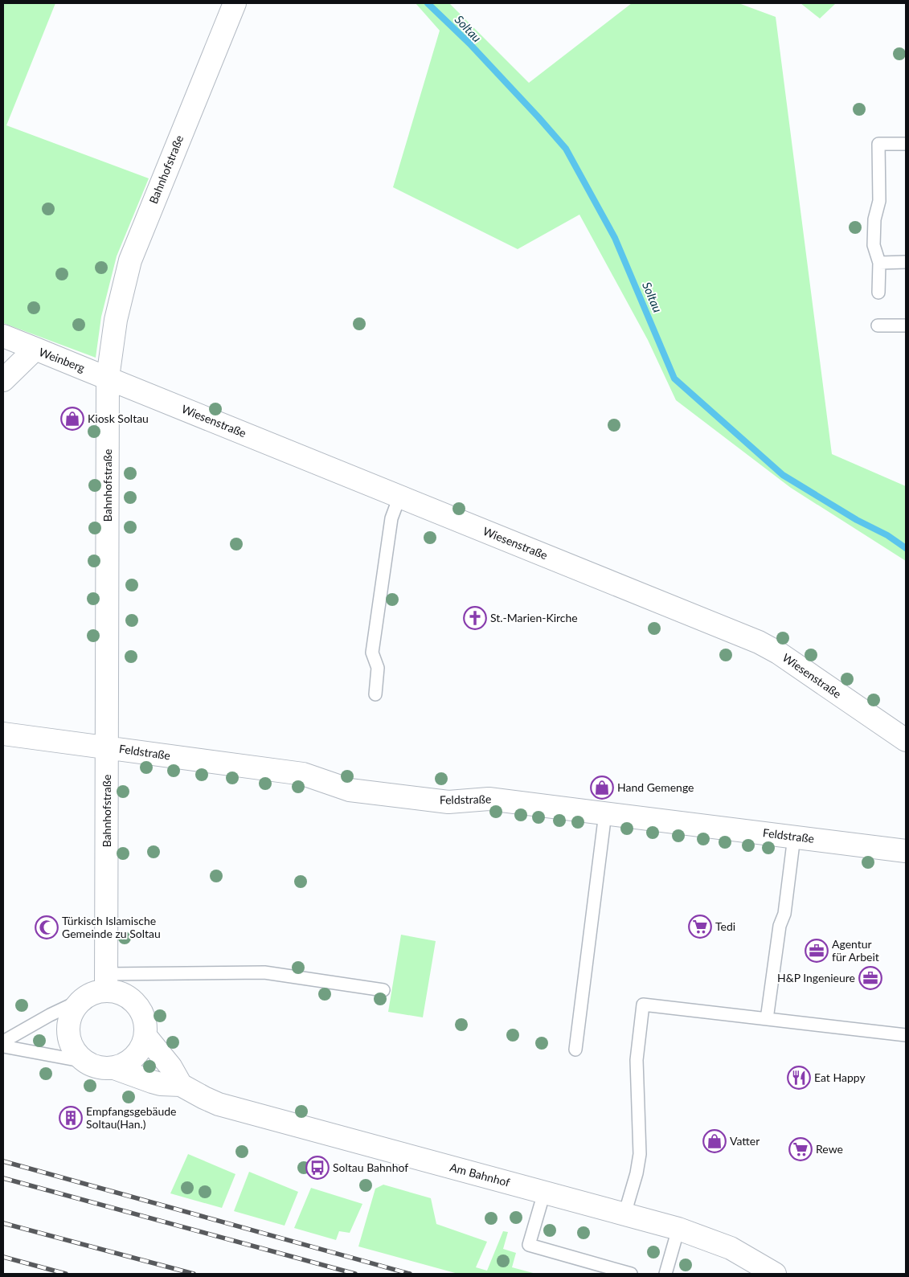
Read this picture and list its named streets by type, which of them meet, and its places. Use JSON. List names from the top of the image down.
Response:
{
  "streets": {
    "street": [
      "Bahnhofstraße",
      "Weinberg",
      "Wiesenstraße",
      "Feldstraße",
      "Am Bahnhof"
    ]
  },
  "crossings": [
    ["Bahnhofstraße", "Weinberg"],
    ["Bahnhofstraße", "Wiesenstraße"],
    ["Bahnhofstraße", "Feldstraße"],
    ["Bahnhofstraße", "Am Bahnhof"],
    ["Weinberg", "Wiesenstraße"]
  ],
  "water": ["Soltau"],
  "places": {
    "shop": ["Kiosk Soltau", "Hand Gemenge", "Vatter"],
    "church": ["St.-Marien-Kirche"],
    "supermarket": ["Tedi", "Rewe"],
    "mosque": ["Türkisch Islamische Gemeinde zu Soltau"],
    "office": ["Agentur für Arbeit", "H&P Ingenieure"],
    "restaurant": ["Eat Happy"],
    "building": ["Empfangsgebäude Soltau(Han.)"],
    "bus stop": ["Soltau Bahnhof"]
  }
}
